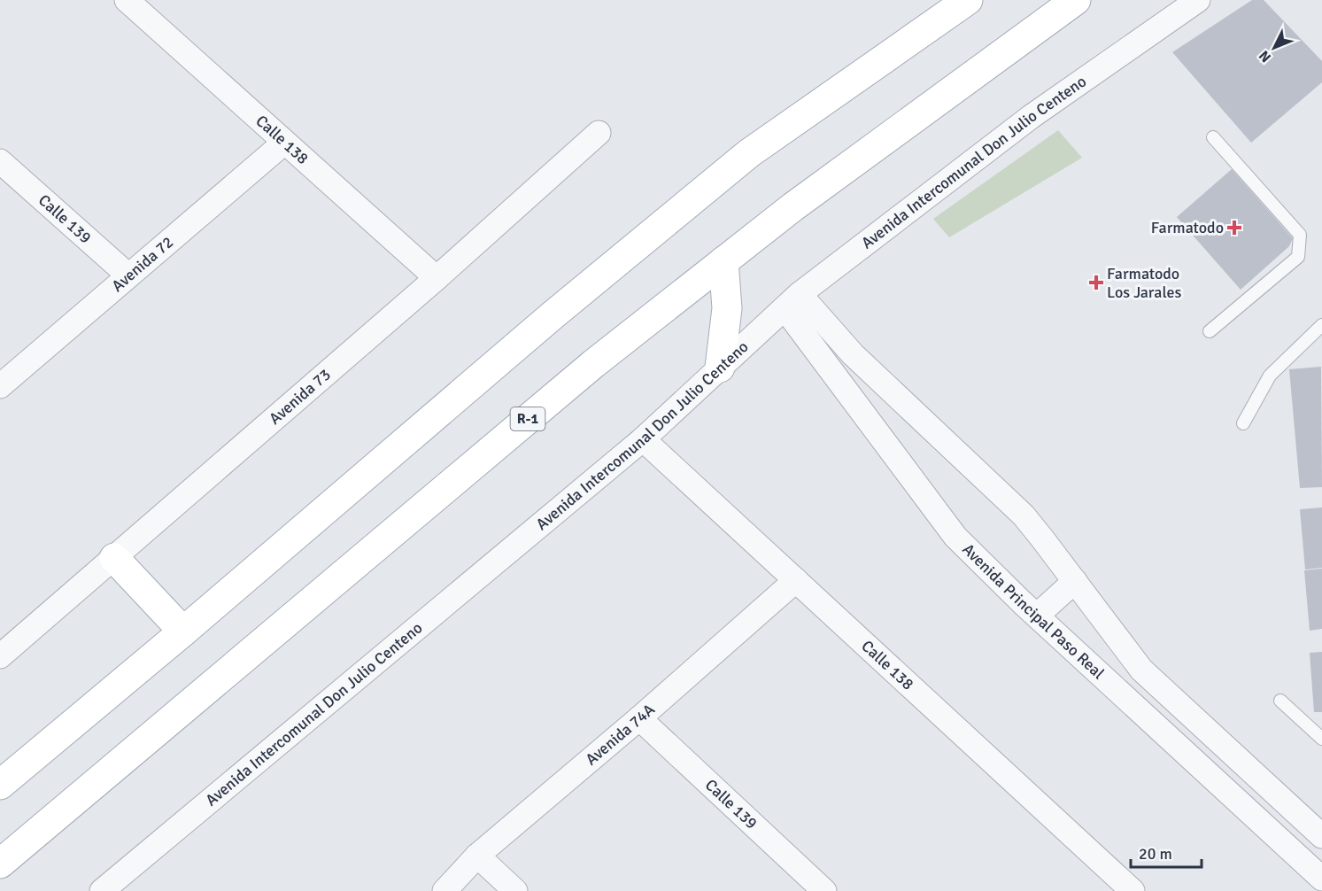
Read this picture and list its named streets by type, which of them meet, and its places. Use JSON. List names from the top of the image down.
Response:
{
  "streets": {
    "main road": ["R-1"],
    "street": [
      "Calle 138",
      "Avenida Intercomunal Don Julio Centeno",
      "Calle 139",
      "Avenida 72",
      "Avenida 73",
      "Avenida Principal Paso Real",
      "Avenida 74A"
    ]
  },
  "crossings": [
    ["Calle 138", "Avenida Intercomunal Don Julio Centeno"],
    ["Calle 138", "Avenida 72"],
    ["Calle 138", "Avenida 73"],
    ["Calle 138", "Avenida 74A"],
    ["Avenida Intercomunal Don Julio Centeno", "Avenida Principal Paso Real"],
    ["Calle 139", "Avenida 72"],
    ["Calle 139", "Avenida 74A"]
  ],
  "places": {
    "health": ["Farmatodo", "Farmatodo Los Jarales"]
  },
  "scale_bar": "20 m",
  "north": "bottom left"
}
